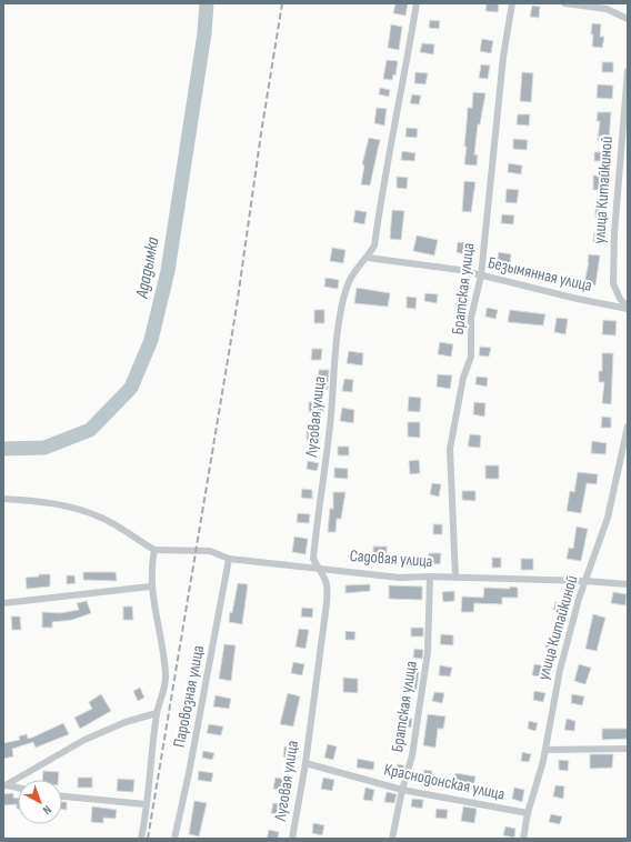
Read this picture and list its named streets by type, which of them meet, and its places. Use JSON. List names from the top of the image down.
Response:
{
  "streets": {
    "street": [
      "улица Китайкиной",
      "Безымянная улица",
      "Братская улица",
      "Луговая улица",
      "Садовая улица",
      "Паровозная улица",
      "Краснодонская улица"
    ]
  },
  "crossings": [
    ["улица Китайкиной", "Безымянная улица"],
    ["улица Китайкиной", "Садовая улица"],
    ["улица Китайкиной", "Краснодонская улица"],
    ["Безымянная улица", "Братская улица"],
    ["Безымянная улица", "Луговая улица"],
    ["Братская улица", "Садовая улица"],
    ["Братская улица", "Краснодонская улица"],
    ["Луговая улица", "Садовая улица"],
    ["Луговая улица", "Краснодонская улица"],
    ["Садовая улица", "Паровозная улица"]
  ],
  "water": ["Ададымка"],
  "north": "bottom right"
}
